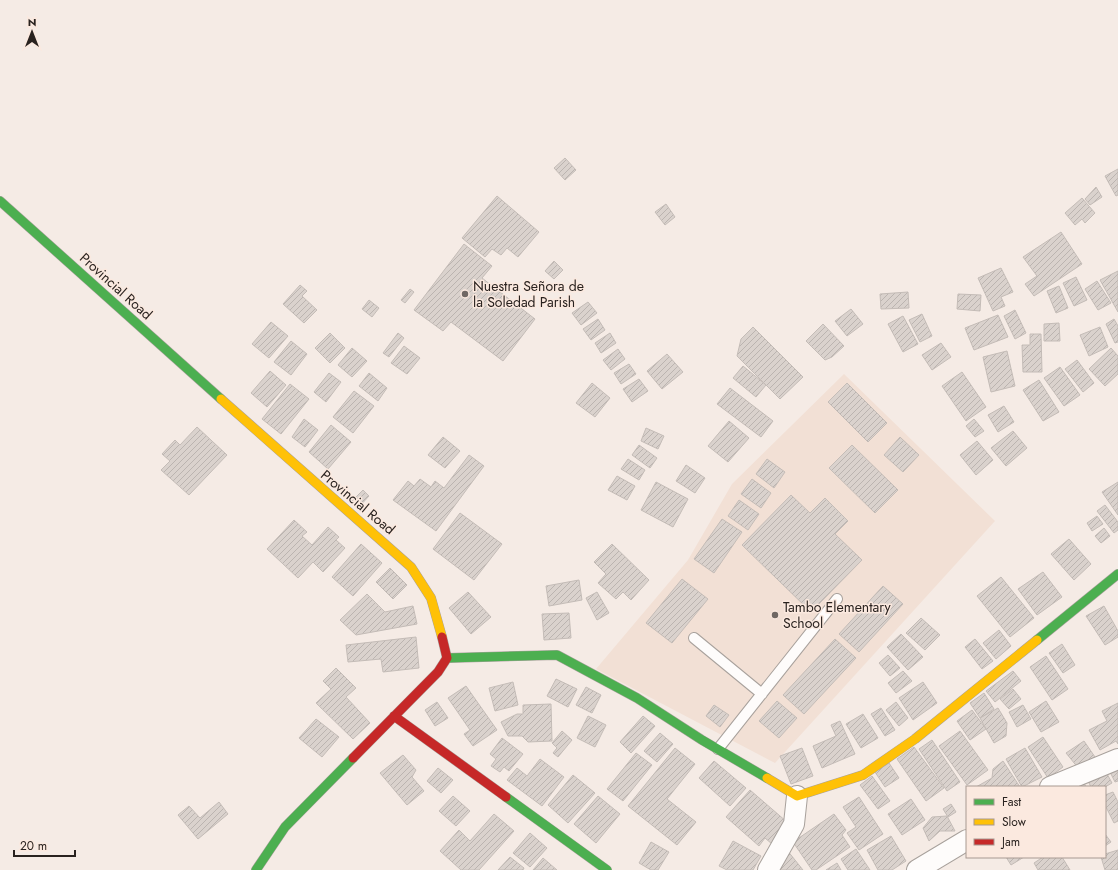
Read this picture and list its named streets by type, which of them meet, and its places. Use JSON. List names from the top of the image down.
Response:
{
  "streets": {
    "street": ["Provincial Road"]
  },
  "places": ["Nuestra Señora de la Soledad Parish", "Tambo Elementary School"],
  "legend": ["Fast", "Slow", "Jam"],
  "scale_bar": "20 m",
  "north": "top"
}
